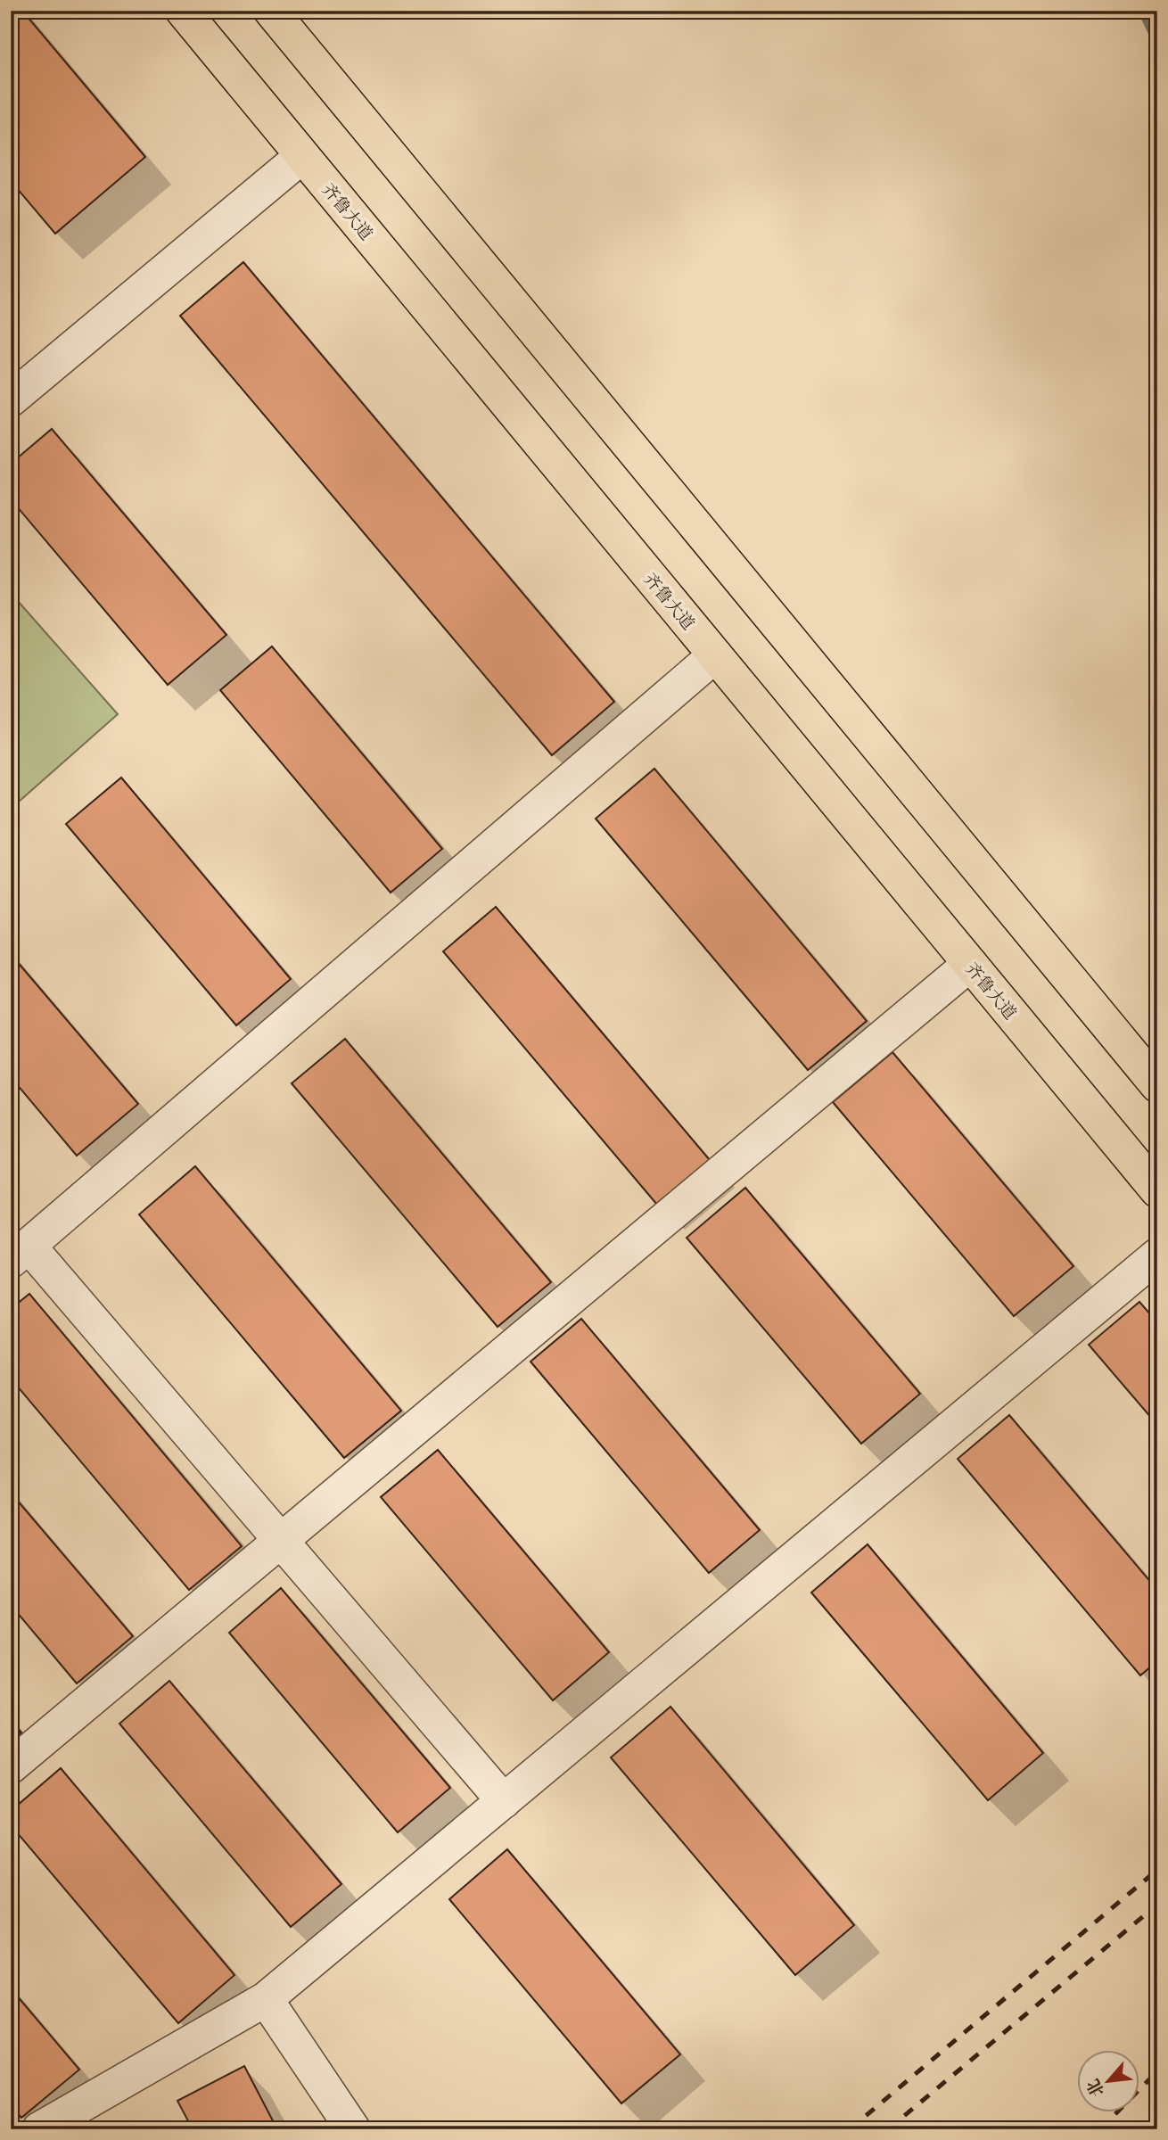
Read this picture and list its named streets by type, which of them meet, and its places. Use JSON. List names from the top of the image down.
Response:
{
  "streets": {
    "main road": ["齐鲁大道"]
  },
  "north": "bottom left"
}
